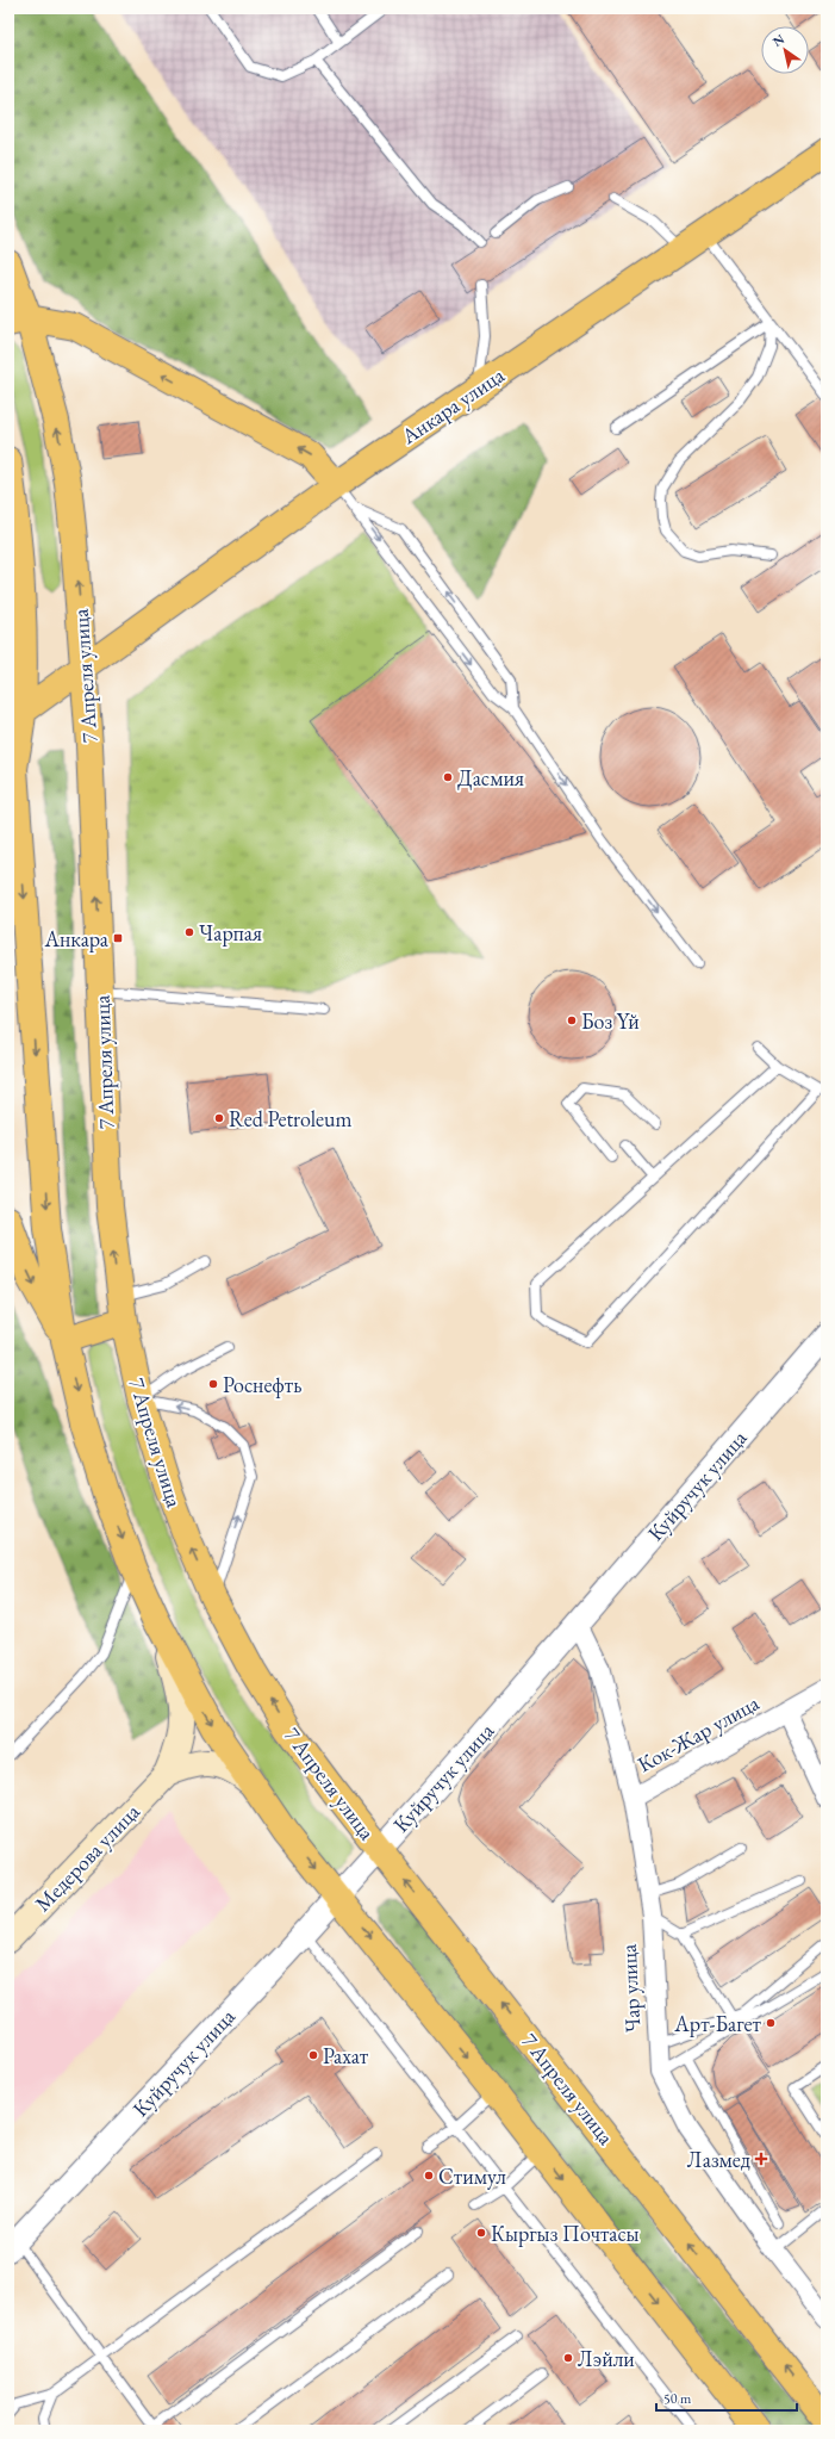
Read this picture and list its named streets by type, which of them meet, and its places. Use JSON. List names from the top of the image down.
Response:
{
  "streets": {
    "main road": ["Анкара улица", "7 Апреля улица", "Медерова улица"],
    "street": ["Куйручук улица", "Кок-Жар улица", "Чар улица"]
  },
  "crossings": [
    ["Анкара улица", "7 Апреля улица"],
    ["7 Апреля улица", "Куйручук улица"],
    ["Куйручук улица", "Чар улица"],
    ["Кок-Жар улица", "Чар улица"]
  ],
  "places": {
    "other": [
      "Дасмия",
      "Чарпая",
      "Боз Үй",
      "Red Petroleum",
      "Роснефть",
      "Арт-Багет",
      "Рахат",
      "Стимул",
      "Кыргыз Почтасы",
      "Лэйли"
    ],
    "transit": ["Анкара"],
    "health": ["Лазмед"]
  },
  "scale_bar": "50 m",
  "north": "top left"
}
